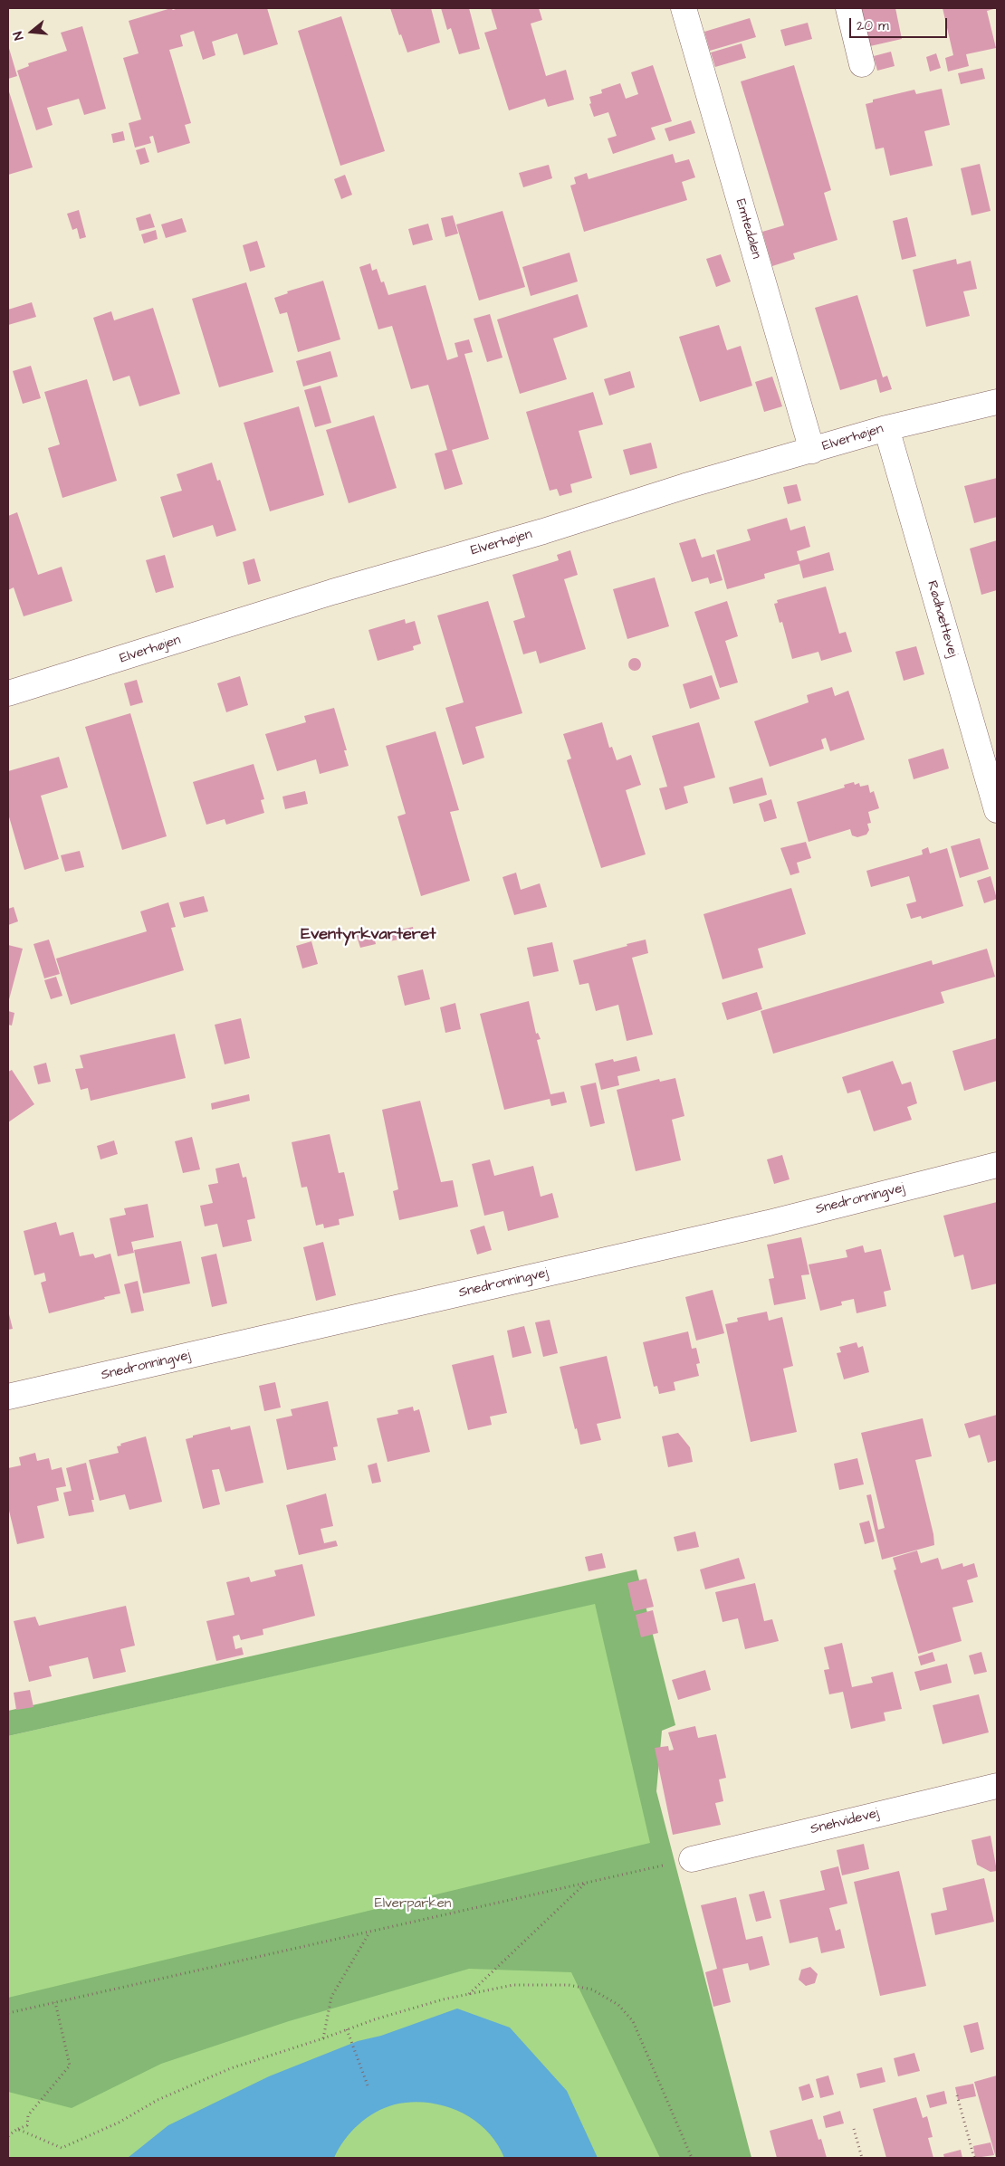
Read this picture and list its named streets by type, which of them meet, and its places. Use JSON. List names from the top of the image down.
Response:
{
  "streets": {
    "street": [
      "Emtedalen",
      "Elverhøjen",
      "Rødhættevej",
      "Snedronningvej",
      "Snehvidevej"
    ]
  },
  "crossings": [
    ["Emtedalen", "Elverhøjen"],
    ["Elverhøjen", "Rødhættevej"]
  ],
  "districts": ["Eventyrkvarteret"],
  "parks": ["Elverparken"],
  "scale_bar": "20 m",
  "north": "left"
}
